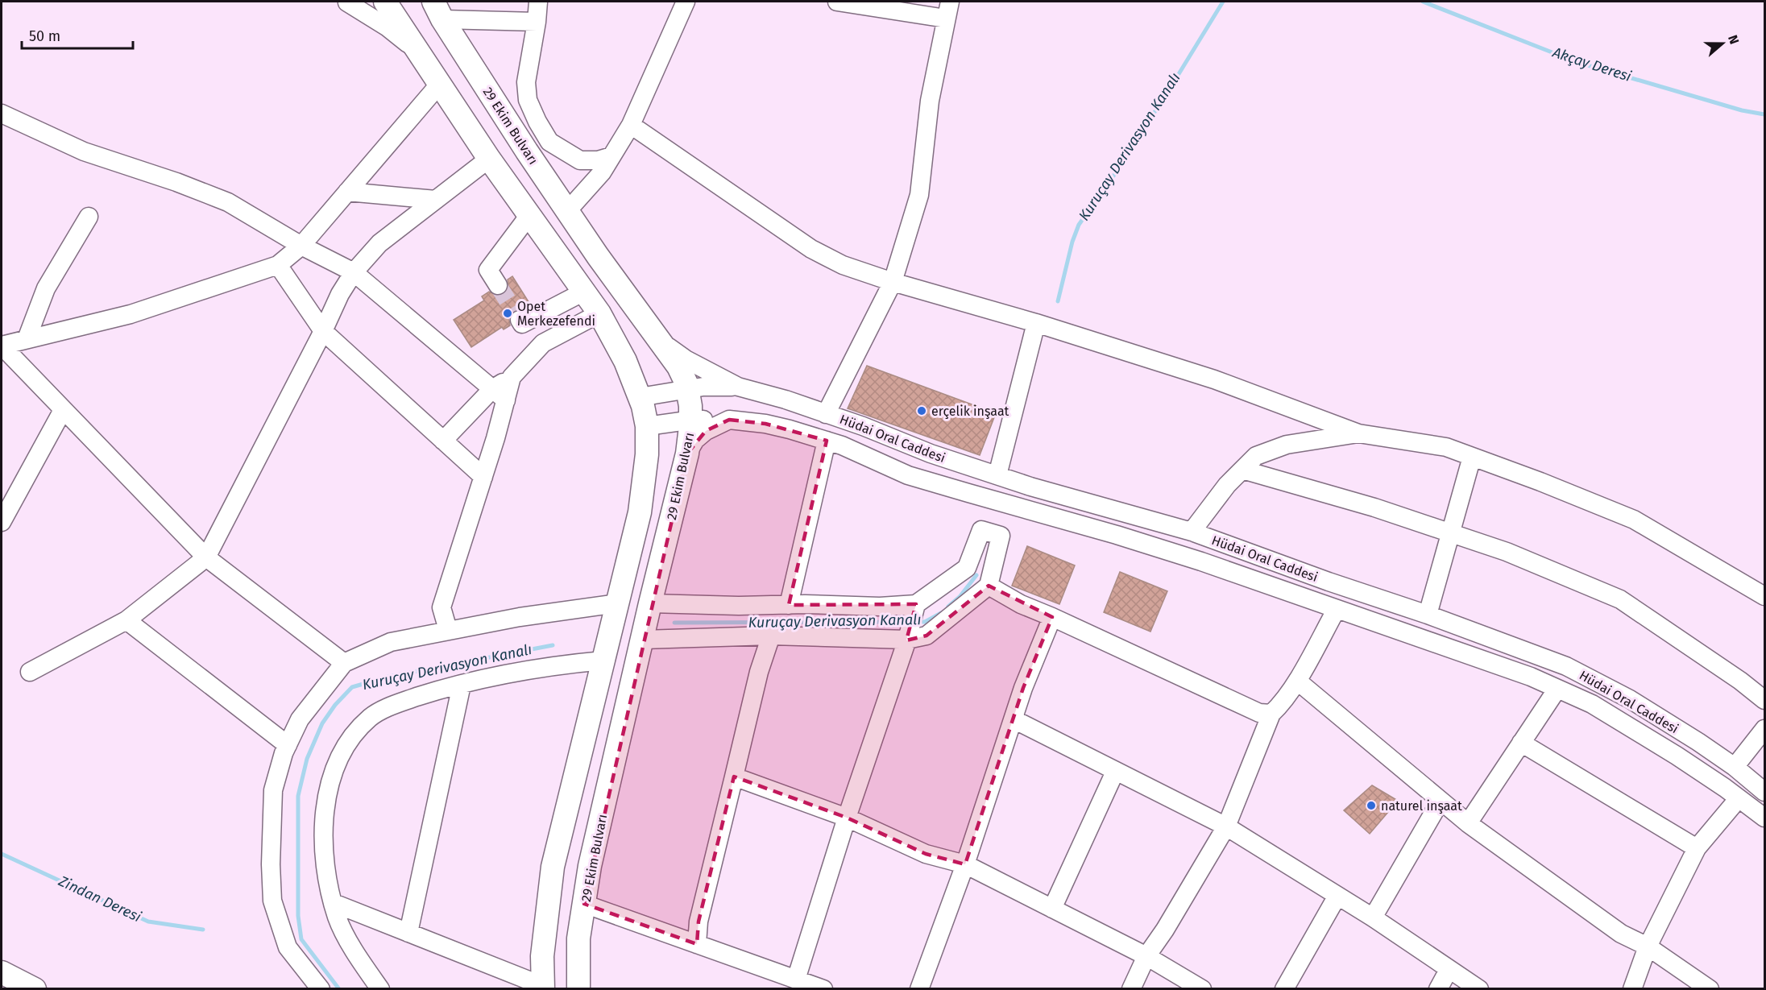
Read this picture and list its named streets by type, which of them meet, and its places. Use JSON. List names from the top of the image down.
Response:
{
  "streets": {
    "main road": ["29 Ekim Bulvarı"],
    "street": ["Hüdai Oral Caddesi"]
  },
  "crossings": [
    ["29 Ekim Bulvarı", "Hüdai Oral Caddesi"]
  ],
  "water": ["Akçay Deresi", "Kuruçay Derivasyon Kanalı", "Zindan Deresi"],
  "places": ["Opet Merkezefendi", "erçelik inşaat", "naturel inşaat"],
  "scale_bar": "50 m",
  "north": "right"
}
